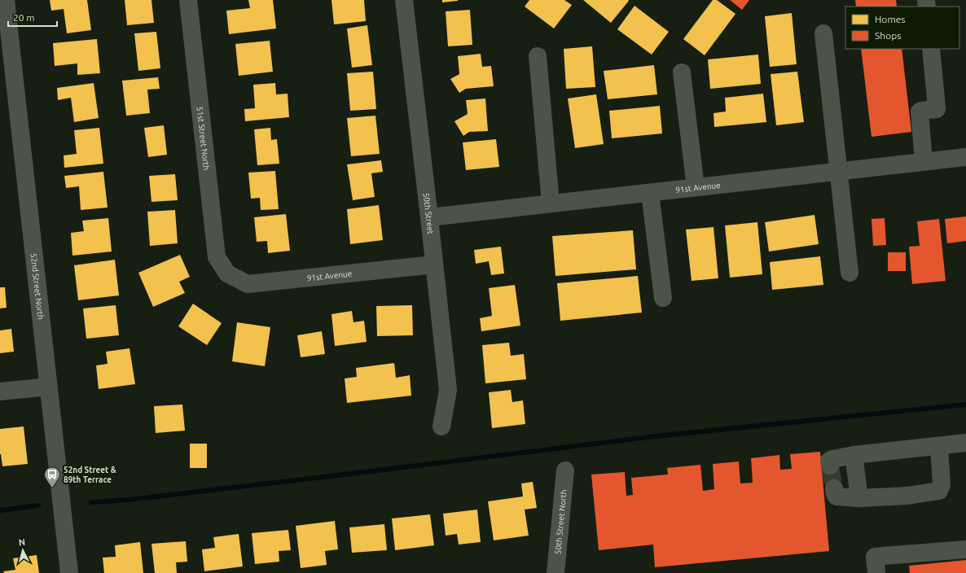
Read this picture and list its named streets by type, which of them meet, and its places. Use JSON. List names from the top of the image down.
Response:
{
  "streets": {
    "street": [
      "51st Street North",
      "91st Avenue",
      "50th Street",
      "52nd Street North",
      "50th Street North"
    ]
  },
  "crossings": [
    ["51st Street North", "91st Avenue"],
    ["91st Avenue", "50th Street"]
  ],
  "places": {
    "bus stop": ["52nd Street & 89th Terrace"]
  },
  "legend": ["Homes", "Shops"],
  "scale_bar": "20 m",
  "north": "top"
}
